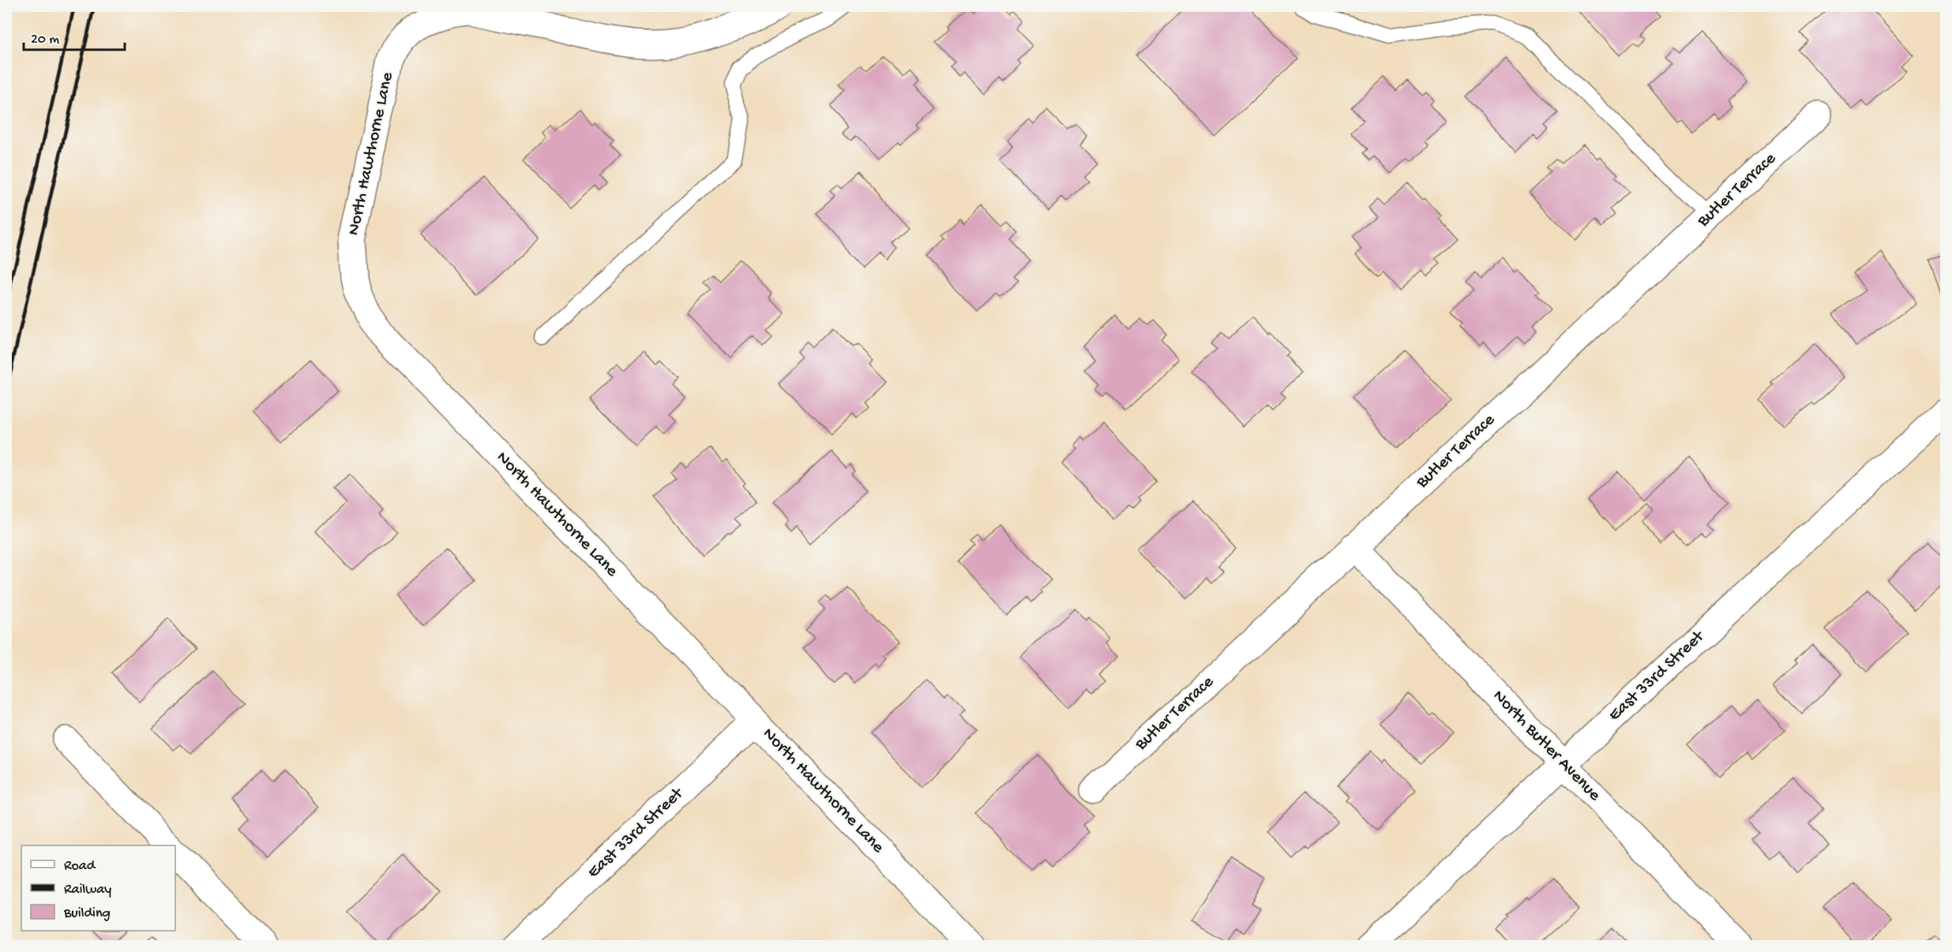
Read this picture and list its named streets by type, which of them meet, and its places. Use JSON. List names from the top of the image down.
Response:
{
  "streets": {
    "street": [
      "North Hawthorne Lane",
      "Butler Terrace",
      "East 33rd Street",
      "North Butler Avenue"
    ]
  },
  "crossings": [
    ["North Hawthorne Lane", "East 33rd Street"],
    ["Butler Terrace", "North Butler Avenue"],
    ["East 33rd Street", "North Butler Avenue"]
  ],
  "legend": ["Road", "Railway", "Building"],
  "scale_bar": "20 m"
}
